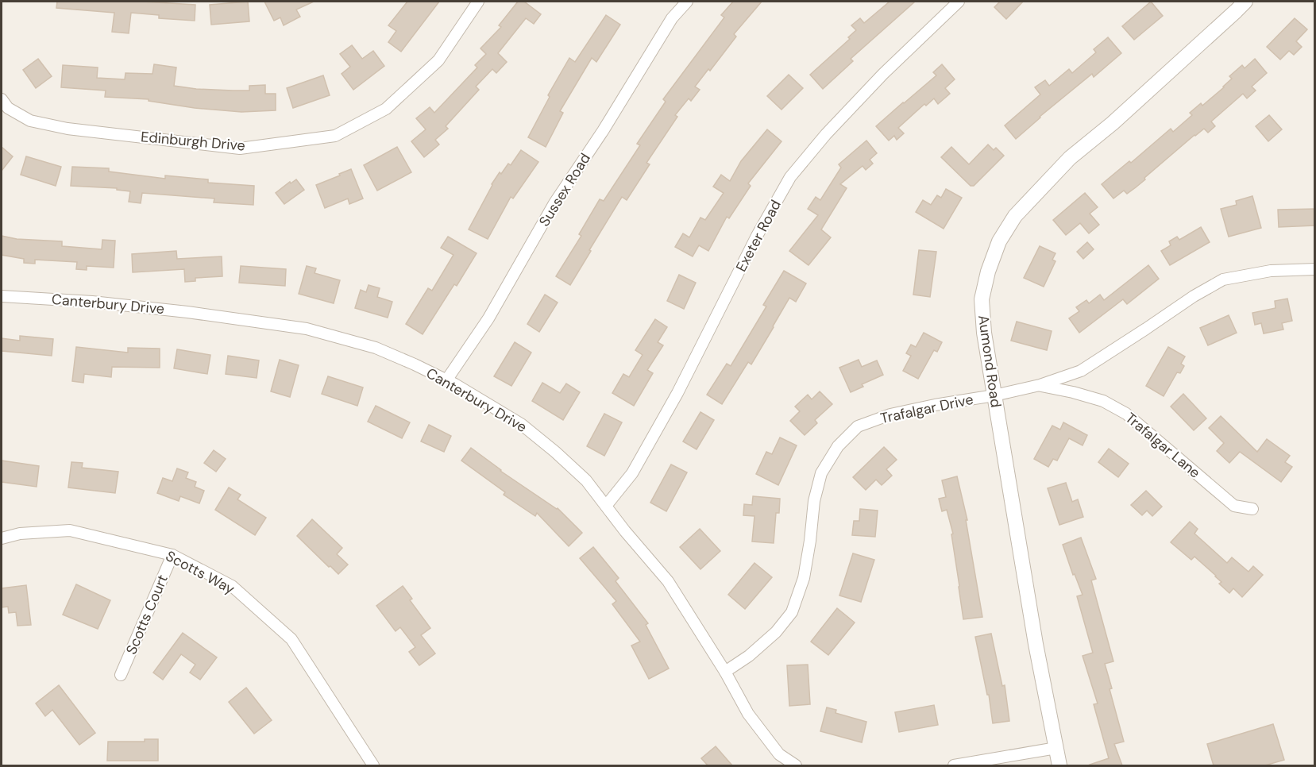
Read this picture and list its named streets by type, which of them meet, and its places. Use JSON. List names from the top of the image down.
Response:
{
  "streets": {
    "street": [
      "Edinburgh Drive",
      "Sussex Road",
      "Exeter Road",
      "Canterbury Drive",
      "Aumond Road",
      "Trafalgar Drive",
      "Trafalgar Lane",
      "Scotts Way",
      "Scotts Court"
    ]
  },
  "crossings": [
    ["Sussex Road", "Canterbury Drive"],
    ["Exeter Road", "Canterbury Drive"],
    ["Canterbury Drive", "Trafalgar Drive"],
    ["Aumond Road", "Trafalgar Drive"],
    ["Trafalgar Drive", "Trafalgar Lane"],
    ["Scotts Way", "Scotts Court"]
  ]
}
